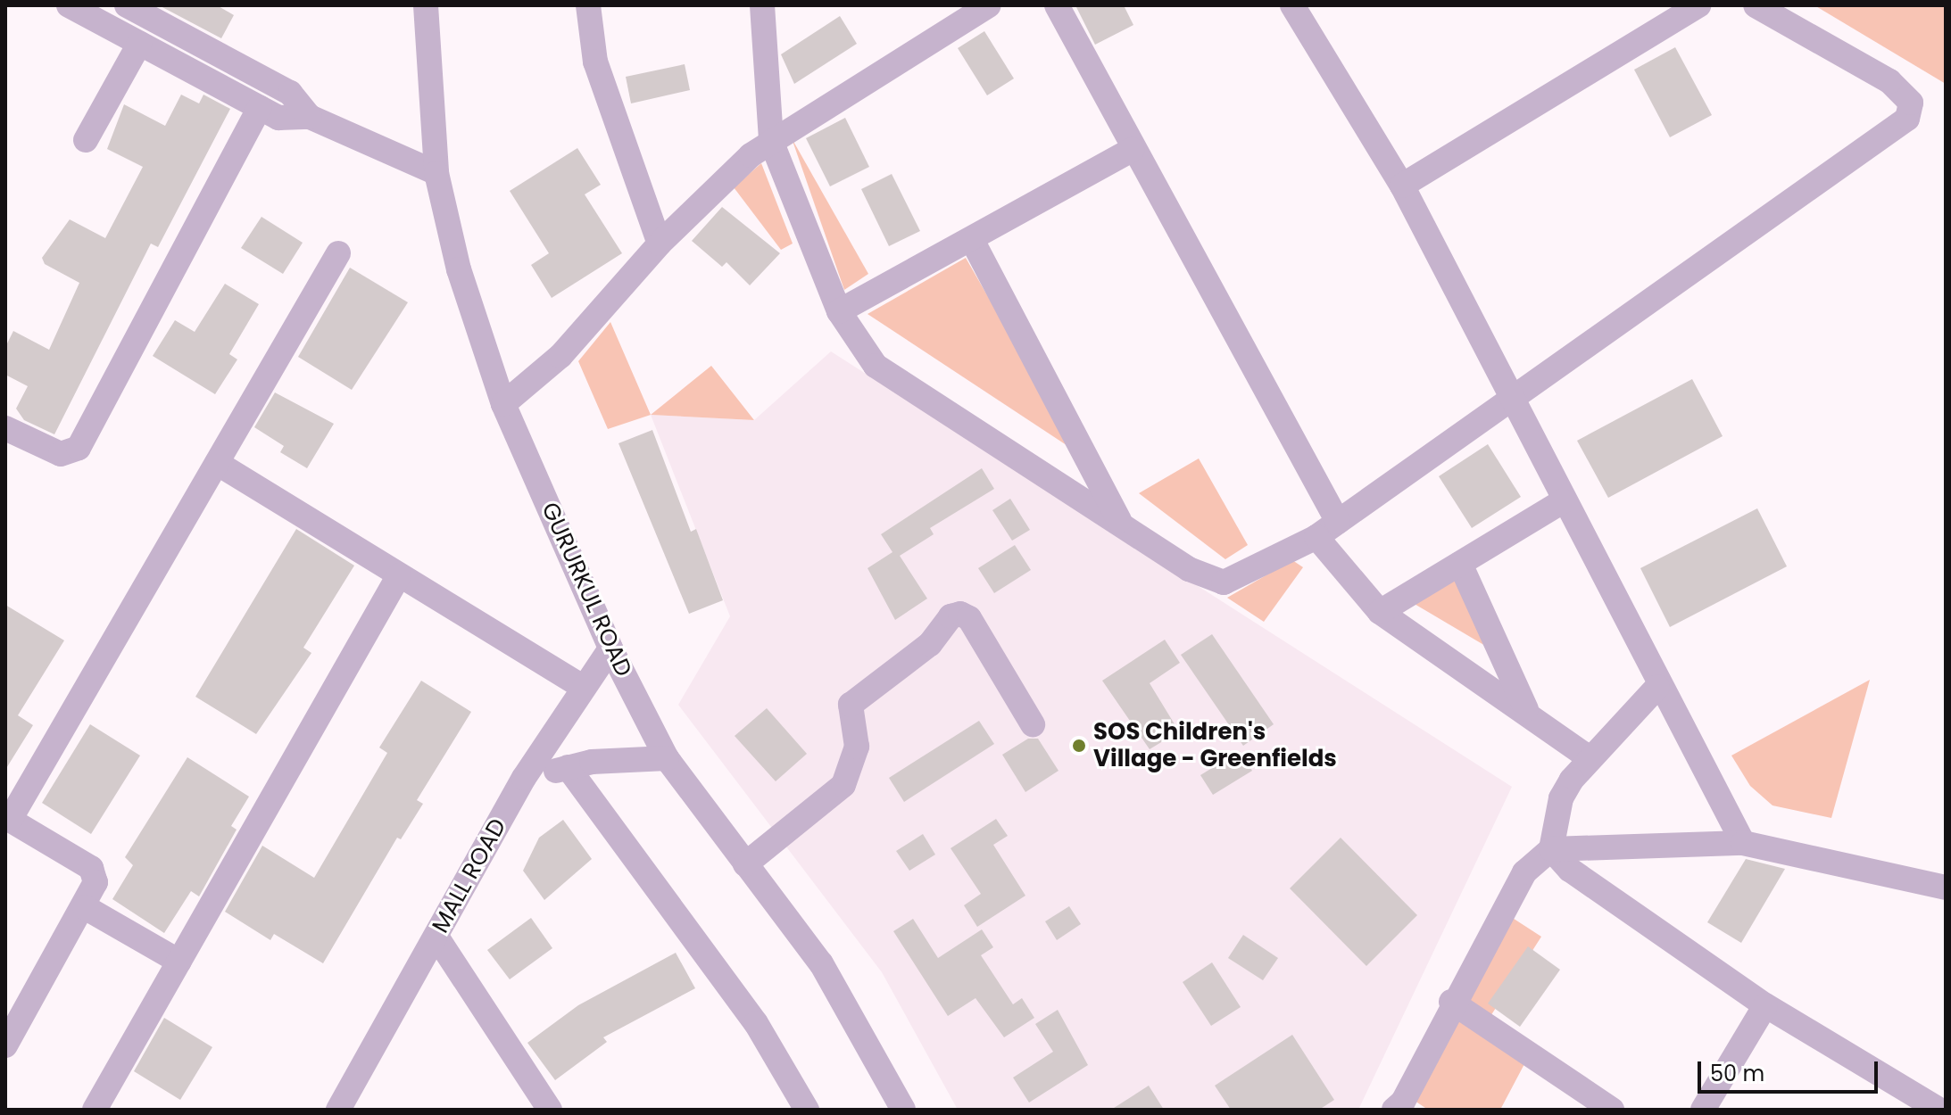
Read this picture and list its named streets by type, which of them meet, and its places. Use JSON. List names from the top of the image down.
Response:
{
  "streets": {
    "street": ["GURURKUL ROAD", "MALL ROAD"]
  },
  "crossings": [
    ["GURURKUL ROAD", "MALL ROAD"]
  ],
  "places": ["SOS Children's Village - Greenfields"],
  "scale_bar": "50 m"
}
